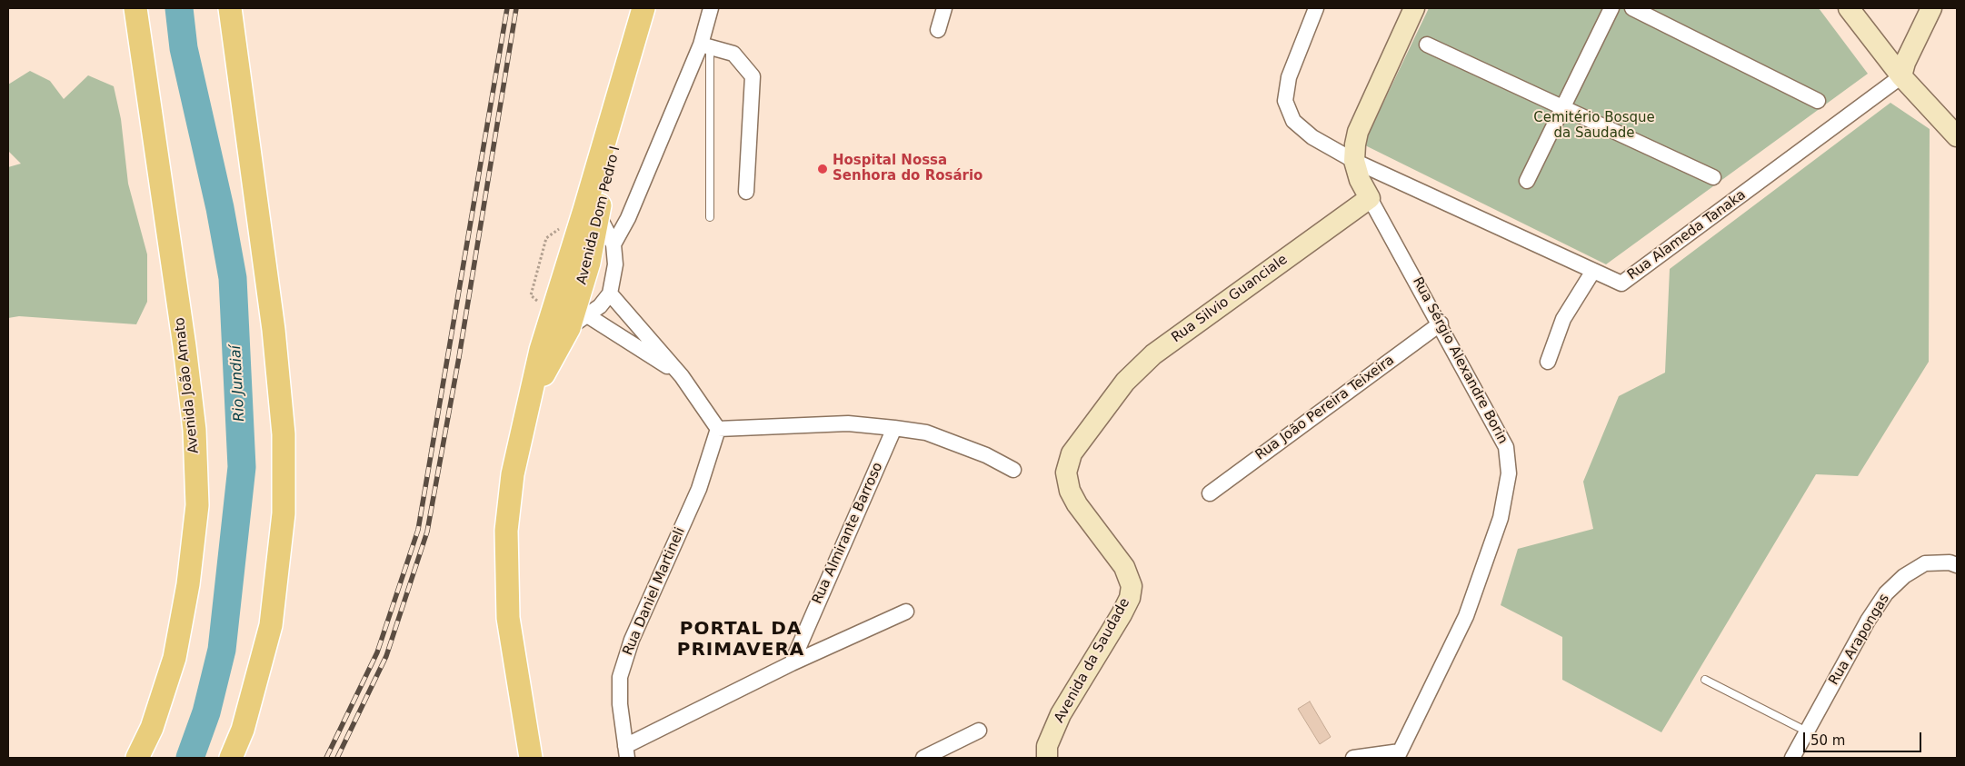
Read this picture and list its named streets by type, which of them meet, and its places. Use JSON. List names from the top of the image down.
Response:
{
  "streets": {
    "main road": ["Avenida Dom Pedro I", "Avenida João Amato"],
    "street": [
      "Rua Alameda Tanaka",
      "Rua Silvio Guanciale",
      "Rua Sérgio Alexandre Borin",
      "Rua João Pereira Teixeira",
      "Rua Almirante Barroso",
      "Rua Daniel Martineli",
      "Rua Arapongas",
      "Avenida da Saudade"
    ]
  },
  "crossings": [
    ["Rua Silvio Guanciale", "Rua Sérgio Alexandre Borin"],
    ["Rua Silvio Guanciale", "Avenida da Saudade"],
    ["Rua Sérgio Alexandre Borin", "Rua João Pereira Teixeira"]
  ],
  "districts": ["PORTAL DA PRIMAVERA"],
  "water": ["Rio Jundiaí"],
  "parks": ["Cemitério Bosque da Saudade"],
  "places": ["Hospital Nossa Senhora do Rosário"],
  "scale_bar": "50 m"
}
